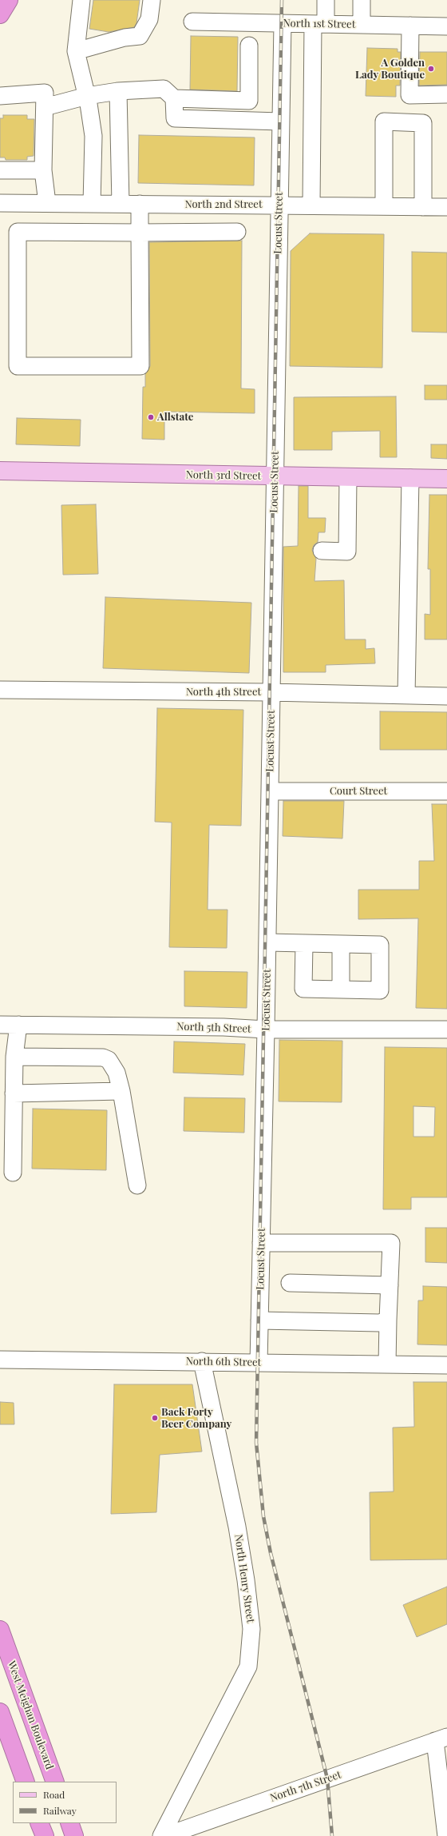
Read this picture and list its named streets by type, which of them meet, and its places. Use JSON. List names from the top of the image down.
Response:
{
  "streets": {
    "highway": ["West Meighan Boulevard"],
    "main road": ["North 3rd Street"],
    "street": [
      "North 1st Street",
      "North 2nd Street",
      "Locust Street",
      "North 4th Street",
      "Court Street",
      "North 5th Street",
      "North 6th Street",
      "North Henry Street",
      "North 7th Street"
    ]
  },
  "crossings": [
    ["North 1st Street", "Locust Street"],
    ["North 2nd Street", "Locust Street"],
    ["Locust Street", "North 3rd Street"],
    ["Locust Street", "North 4th Street"],
    ["Locust Street", "Court Street"],
    ["Locust Street", "North 5th Street"],
    ["Locust Street", "North 6th Street"],
    ["North 6th Street", "North Henry Street"]
  ],
  "places": ["A Golden Lady Boutique", "Allstate", "Back Forty Beer Company"],
  "legend": ["Road", "Railway"]
}
